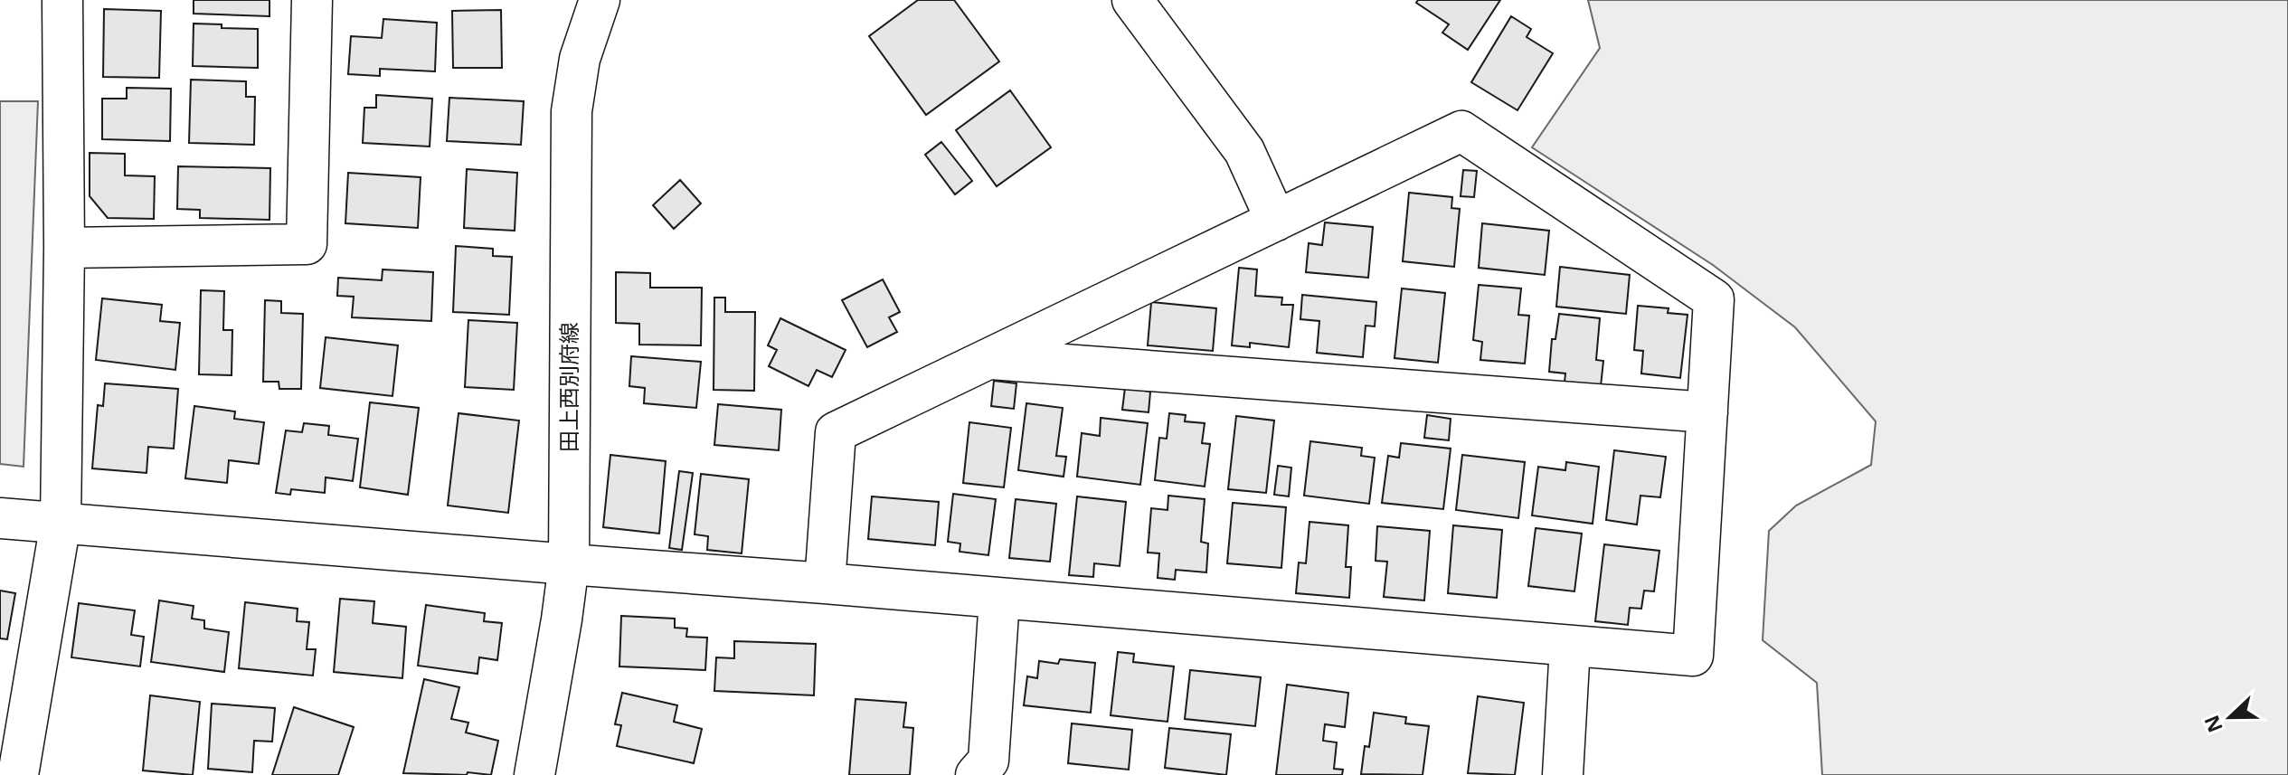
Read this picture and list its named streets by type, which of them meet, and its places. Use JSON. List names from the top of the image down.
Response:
{
  "streets": {
    "street": ["田上西別府線"]
  },
  "north": "left"
}
